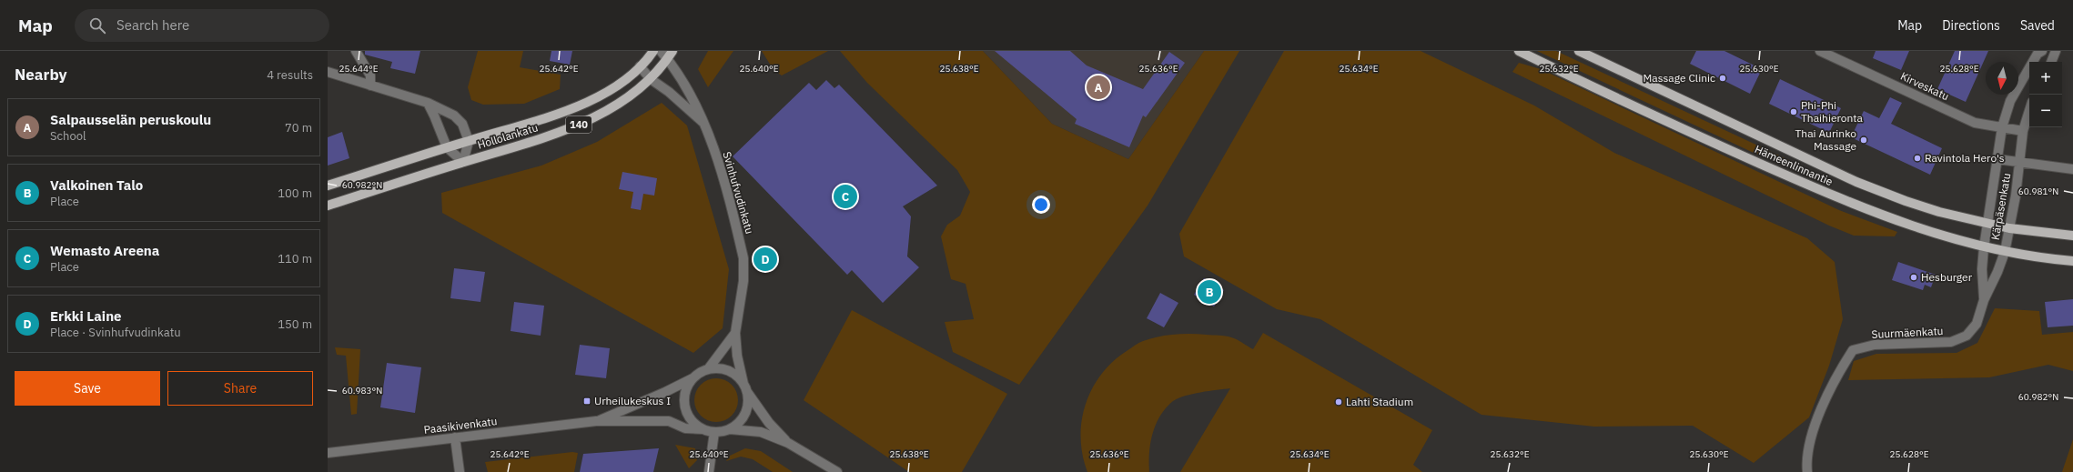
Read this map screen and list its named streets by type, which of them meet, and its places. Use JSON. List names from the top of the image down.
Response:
{
  "streets": {
    "main road": ["140", "Hollolankatu", "Hämeenlinnantie"],
    "street": [
      "Kirveskatu",
      "Svinhufvudinkatu",
      "Kärpäsenkatu",
      "Suurmäenkatu",
      "Paasikivenkatu"
    ]
  },
  "crossings": [
    ["Kirveskatu", "Kärpäsenkatu"],
    ["Hollolankatu", "Svinhufvudinkatu"],
    ["Hämeenlinnantie", "Kärpäsenkatu"],
    ["Hämeenlinnantie", "Suurmäenkatu"],
    ["Svinhufvudinkatu", "Paasikivenkatu"],
    ["Kärpäsenkatu", "Suurmäenkatu"]
  ],
  "places": {
    "other": [
      "Massage Clinic",
      "Phi-Phi Thaihieronta",
      "Thai Aurinko Massage",
      "Ravintola Hero's",
      "Hesburger",
      "Lahti Stadium"
    ],
    "transit": ["Urheilukeskus I"]
  },
  "north": "bottom",
  "page": {
    "header": "Map",
    "search": "Search here",
    "nav": ["Map", "Directions", "Saved"],
    "heading": ["Nearby", "4 results"],
    "map_buttons": ["+", "−"],
    "pins": [
      "A",
      "C",
      "D",
      "B"
    ],
    "list": [
      {
        "mark": "A",
        "name": "Salpausselän peruskoulu",
        "note": "School",
        "value": "70 m"
      },
      {
        "mark": "B",
        "name": "Valkoinen Talo",
        "note": "Place",
        "value": "100 m"
      },
      {
        "mark": "C",
        "name": "Wemasto Areena",
        "note": "Place",
        "value": "110 m"
      },
      {
        "mark": "D",
        "name": "Erkki Laine",
        "note": "Place · Svinhufvudinkatu",
        "value": "150 m"
      }
    ],
    "buttons": ["Save", "Share"]
  },
  "coordinates": [
    "25.644°E",
    "25.642°E",
    "25.640°E",
    "25.638°E",
    "25.636°E",
    "25.634°E",
    "25.632°E",
    "25.630°E",
    "25.628°E",
    "60.982°N",
    "60.981°N",
    "60.983°N"
  ]
}
